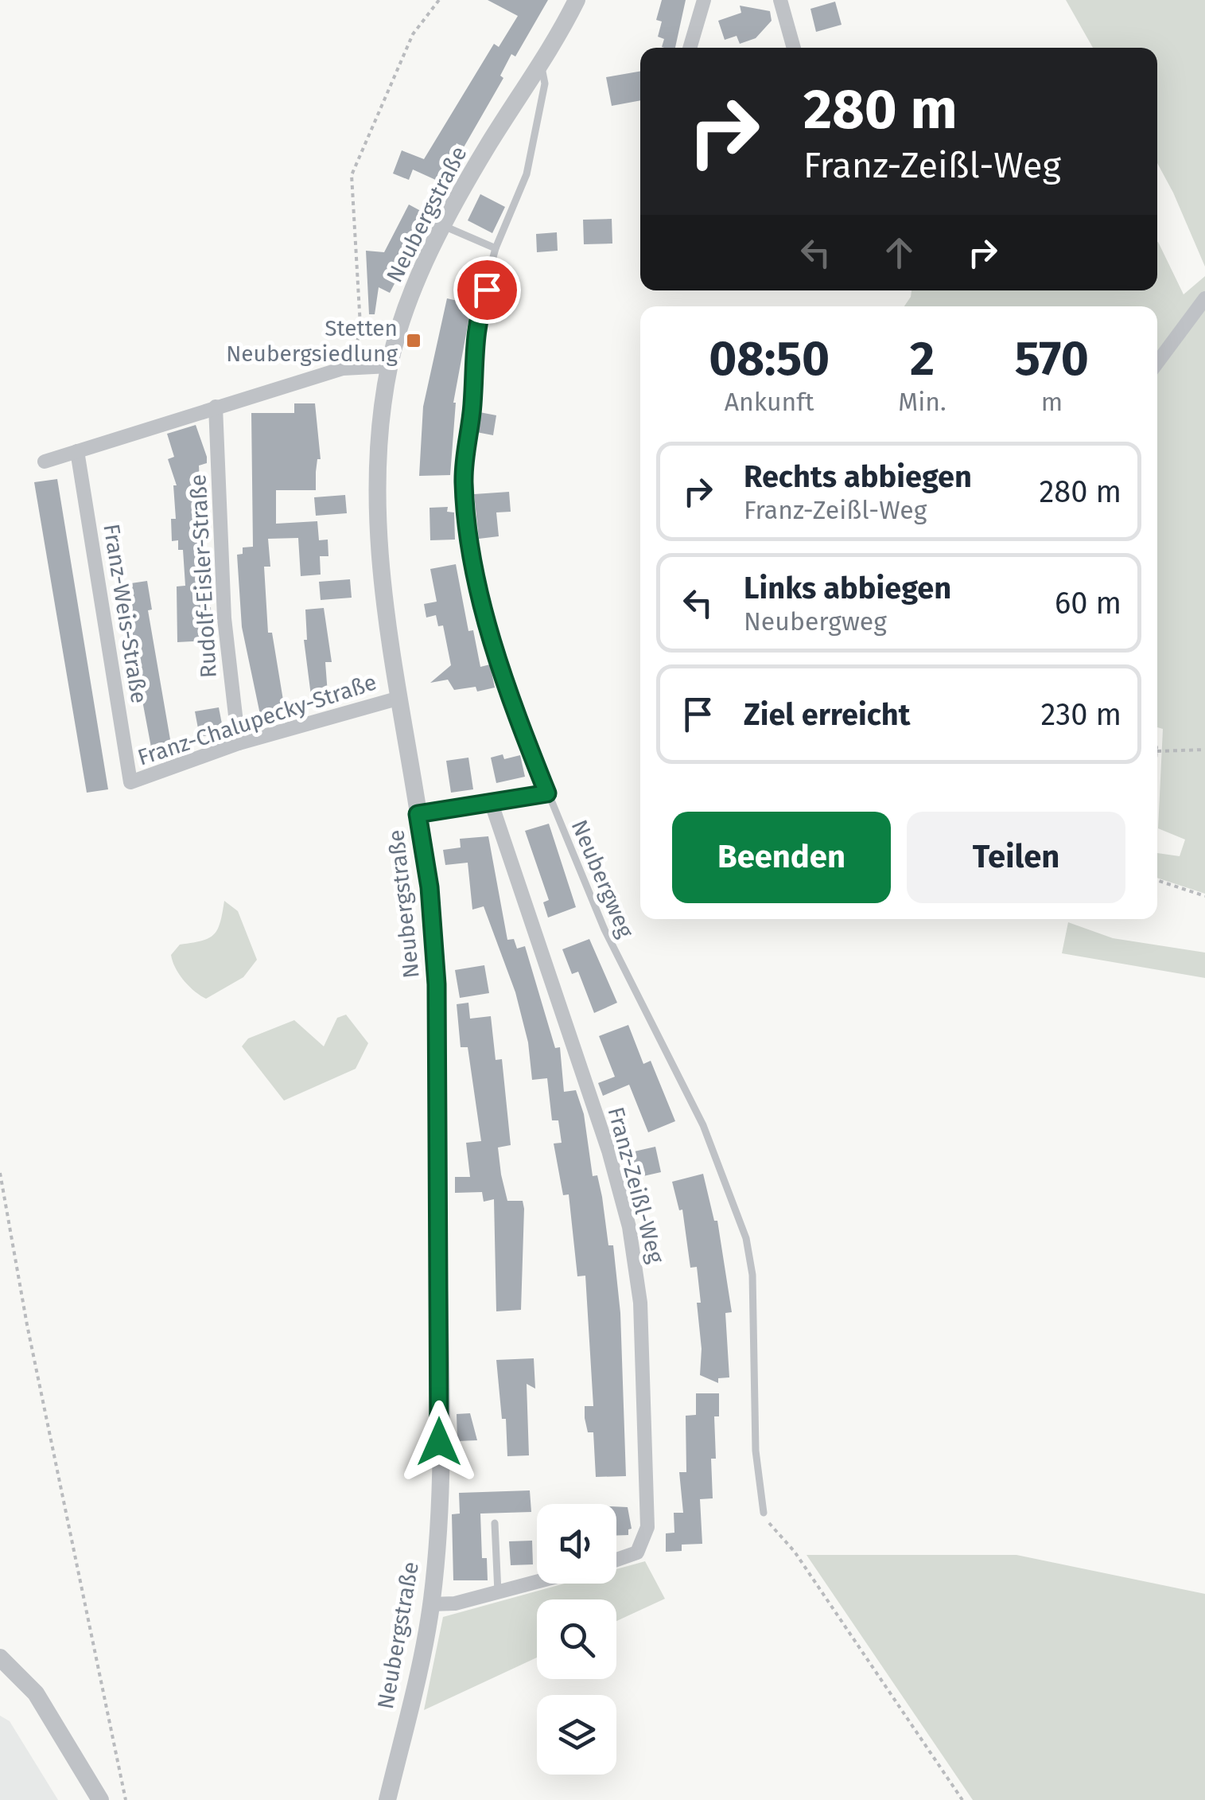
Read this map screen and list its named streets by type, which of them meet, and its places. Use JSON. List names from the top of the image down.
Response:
{
  "streets": {
    "street": [
      "Neubergstraße",
      "Rudolf-Eisler-Straße",
      "Franz-Weis-Straße",
      "Franz-Chalupecky-Straße",
      "Franz-Zeißl-Weg"
    ],
    "lane": ["Neubergweg"]
  },
  "crossings": [
    ["Neubergstraße", "Franz-Chalupecky-Straße"],
    ["Neubergstraße", "Neubergweg"],
    ["Rudolf-Eisler-Straße", "Franz-Chalupecky-Straße"],
    ["Franz-Weis-Straße", "Franz-Chalupecky-Straße"]
  ],
  "places": {
    "transit": ["Stetten Neubergsiedlung"]
  },
  "page": {
    "turn": ["280 m", "Franz-Zeißl-Weg"],
    "eta": [
      "08:50",
      "Ankunft",
      "2",
      "Min.",
      "570",
      "m"
    ],
    "list": [
      {
        "name": "Rechts abbiegen",
        "note": "Franz-Zeißl-Weg",
        "value": "280 m"
      },
      {
        "name": "Links abbiegen",
        "note": "Neubergweg",
        "value": "60 m"
      },
      {
        "name": "Ziel erreicht",
        "value": "230 m"
      }
    ],
    "buttons": ["Beenden", "Teilen"]
  }
}
